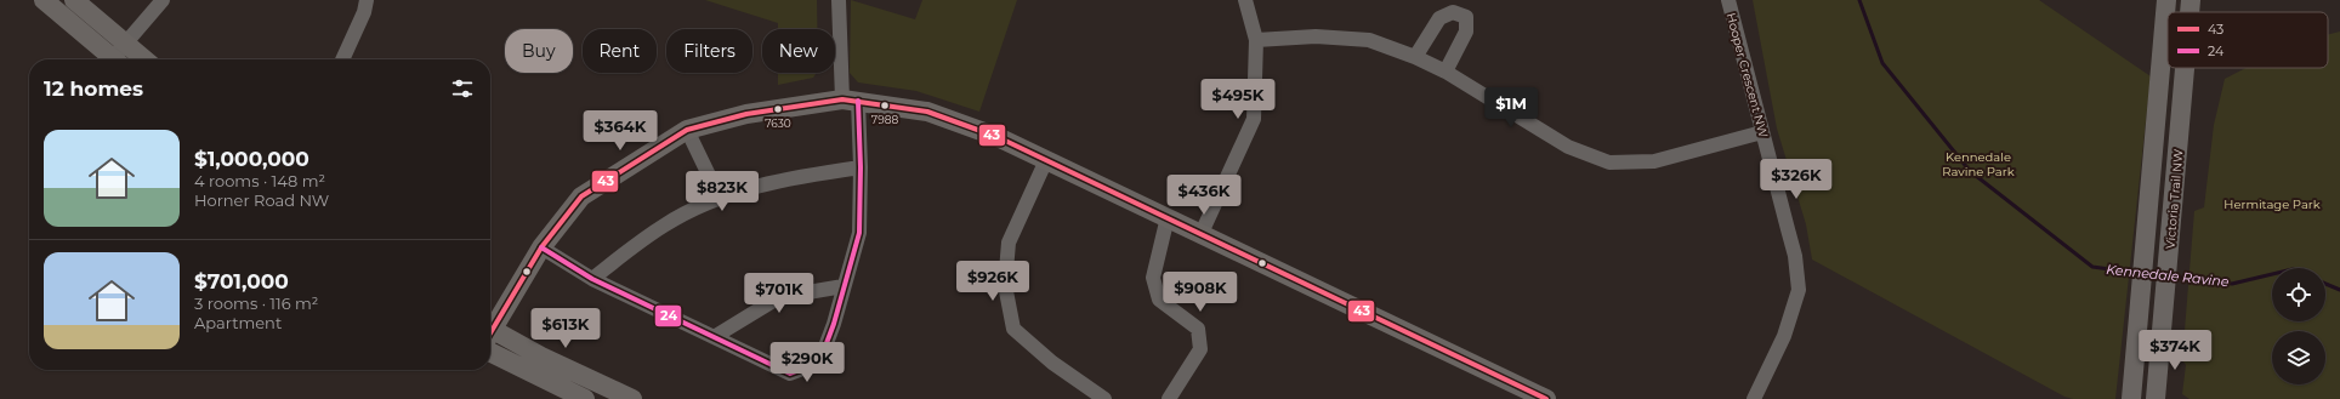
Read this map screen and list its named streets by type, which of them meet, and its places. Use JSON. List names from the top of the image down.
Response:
{
  "streets": {
    "street": ["Hooper Crescent NW", "Victoria Trail NW"]
  },
  "water": ["Kennedale Ravine"],
  "parks": ["Kennedale Ravine Park", "Hermitage Park"],
  "places": ["7988", "7630"],
  "lines": ["transit line 43", "transit line 24"],
  "legend": ["43", "24"],
  "page": {
    "chip": [
      "Buy",
      "Rent",
      "Filters",
      "New"
    ],
    "heading": "12 homes",
    "price": [
      "$495K",
      "$1M",
      "$364K",
      "$326K",
      "$823K",
      "$436K",
      "$926K",
      "$908K",
      "$701K",
      "$613K",
      "$374K",
      "$290K"
    ],
    "list": [
      {
        "name": "$1,000,000",
        "note": "4 rooms · 148 m² · Horner Road NW"
      },
      {
        "name": "$701,000",
        "note": "3 rooms · 116 m² · Apartment"
      }
    ]
  }
}
